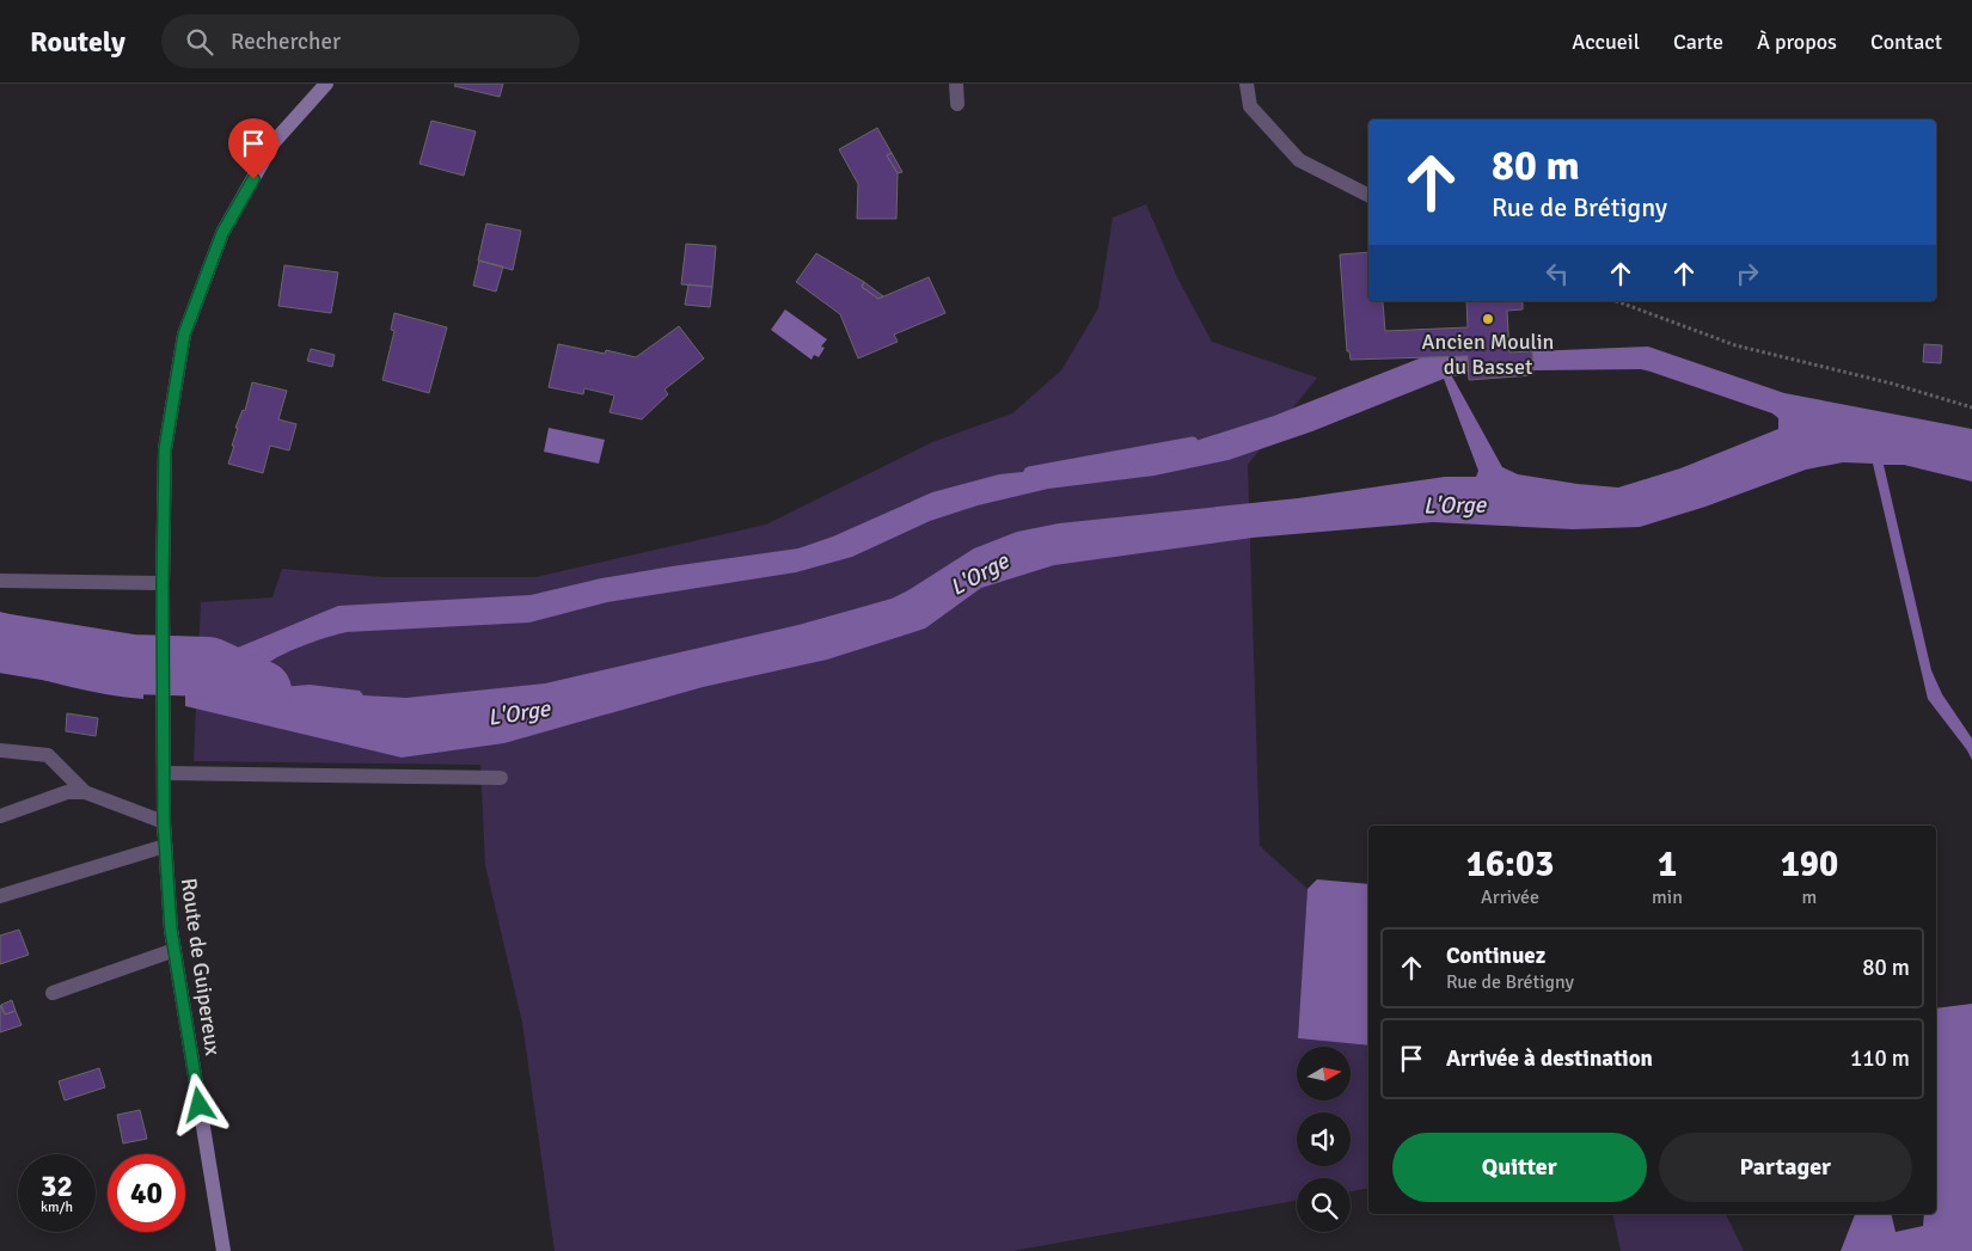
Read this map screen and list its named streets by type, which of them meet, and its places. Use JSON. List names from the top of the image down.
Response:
{
  "streets": {
    "street": ["Route de Guipereux"]
  },
  "water": ["L'Orge"],
  "places": ["Ancien Moulin du Basset"],
  "north": "right",
  "page": {
    "header": "Routely",
    "search": "Rechercher",
    "nav": [
      "Accueil",
      "Carte",
      "À propos",
      "Contact"
    ],
    "turn": ["80 m", "Rue de Brétigny"],
    "eta": [
      "16:03",
      "Arrivée",
      "1",
      "min",
      "190",
      "m"
    ],
    "list": [
      {
        "name": "Continuez",
        "note": "Rue de Brétigny",
        "value": "80 m"
      },
      {
        "name": "Arrivée à destination",
        "value": "110 m"
      }
    ],
    "buttons": ["Quitter", "Partager"],
    "speed": "32 km/h",
    "limit": "40"
  }
}
